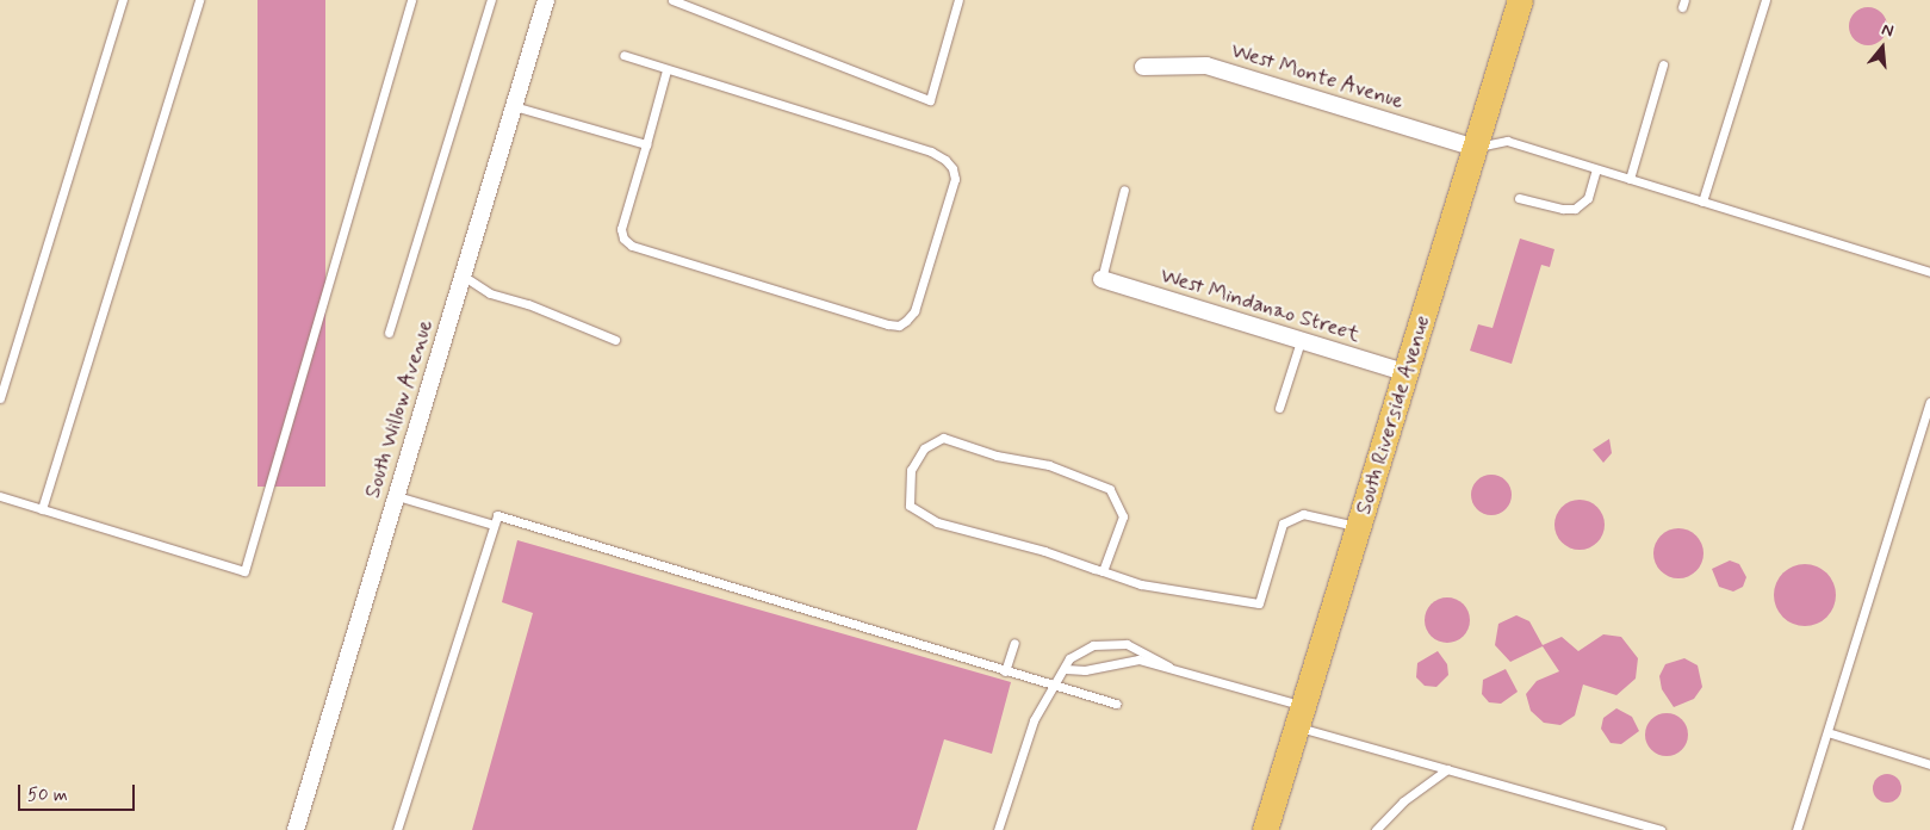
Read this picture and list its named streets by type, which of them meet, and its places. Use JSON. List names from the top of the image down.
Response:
{
  "streets": {
    "main road": ["South Riverside Avenue"],
    "street": ["West Monte Avenue", "West Mindanao Street", "South Willow Avenue"]
  },
  "crossings": [
    ["West Monte Avenue", "South Riverside Avenue"],
    ["West Mindanao Street", "South Riverside Avenue"]
  ],
  "scale_bar": "50 m",
  "north": "top"
}
